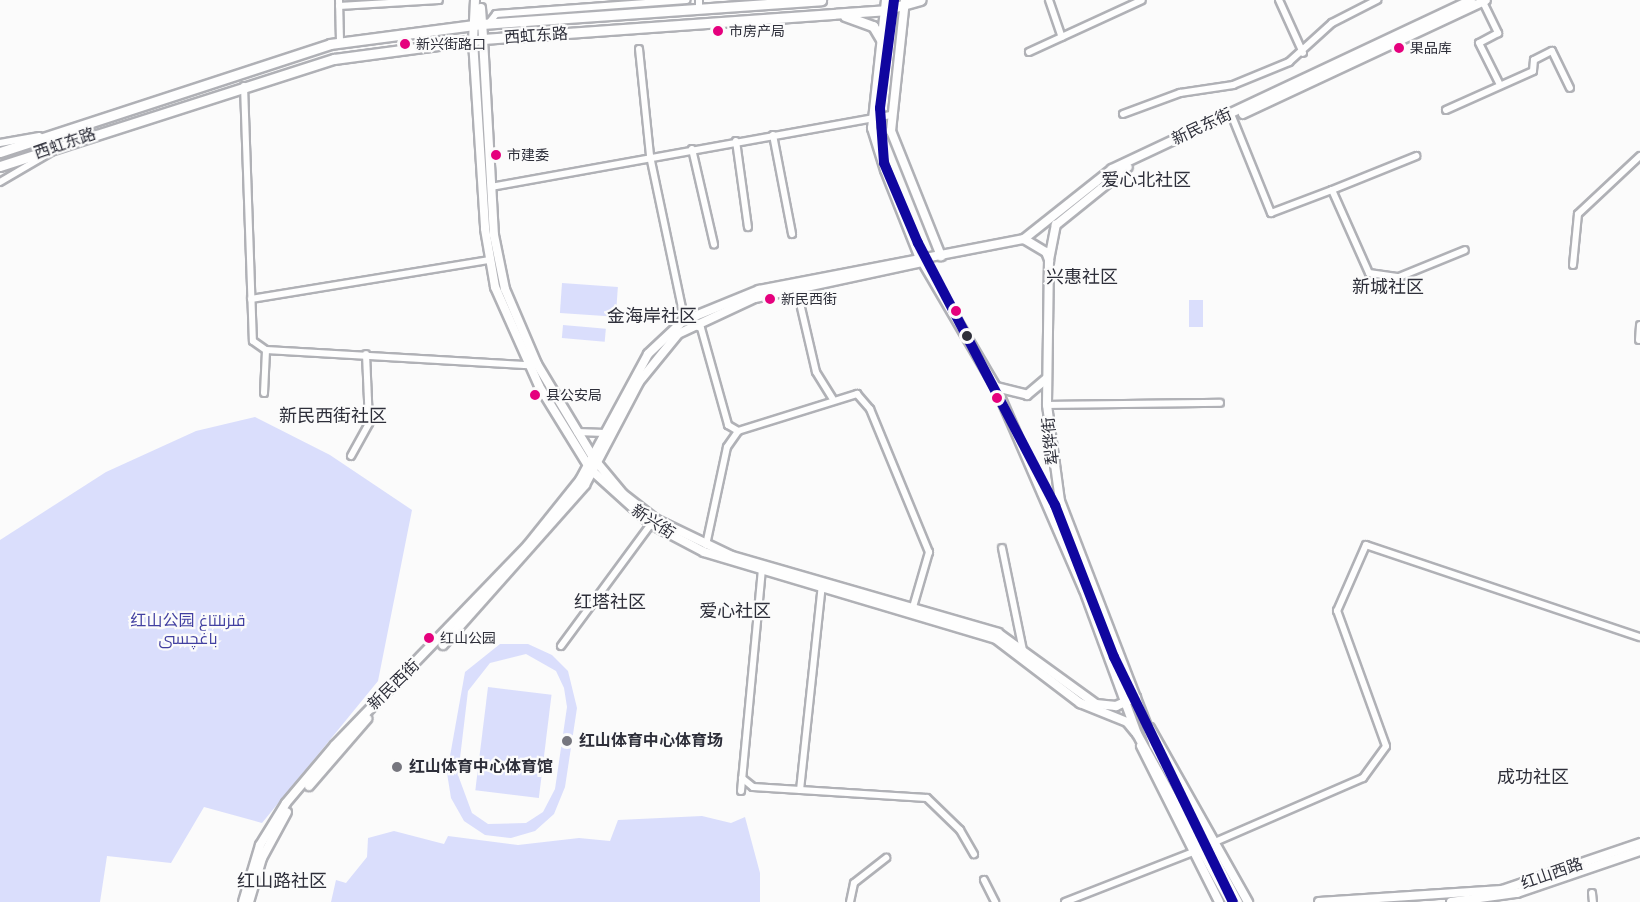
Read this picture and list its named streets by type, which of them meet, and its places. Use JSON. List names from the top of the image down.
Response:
{
  "streets": {
    "main road": [
      "西虹东路",
      "新民东街",
      "犁铧街",
      "新兴街",
      "新民西街",
      "红山西路"
    ]
  },
  "crossings": [
    ["西虹东路", "犁铧街"],
    ["西虹东路", "新兴街"],
    ["新民东街", "犁铧街"],
    ["新民东街", "新民西街"],
    ["犁铧街", "新兴街"],
    ["犁铧街", "新民西街"],
    ["新兴街", "新民西街"]
  ],
  "districts": [
    "爱心北社区",
    "兴惠社区",
    "新城社区",
    "金海岸社区",
    "新民西街社区",
    "红塔社区",
    "爱心社区",
    "成功社区",
    "红山路社区"
  ],
  "parks": ["红山公园 قىزىلتاغ باغچىسى"],
  "places": [
    "市房产局",
    "新兴街路口",
    "果品库",
    "市建委",
    "新民西街",
    "县公安局",
    "红山公园",
    "红山体育中心体育场",
    "红山体育中心体育馆"
  ]
}
